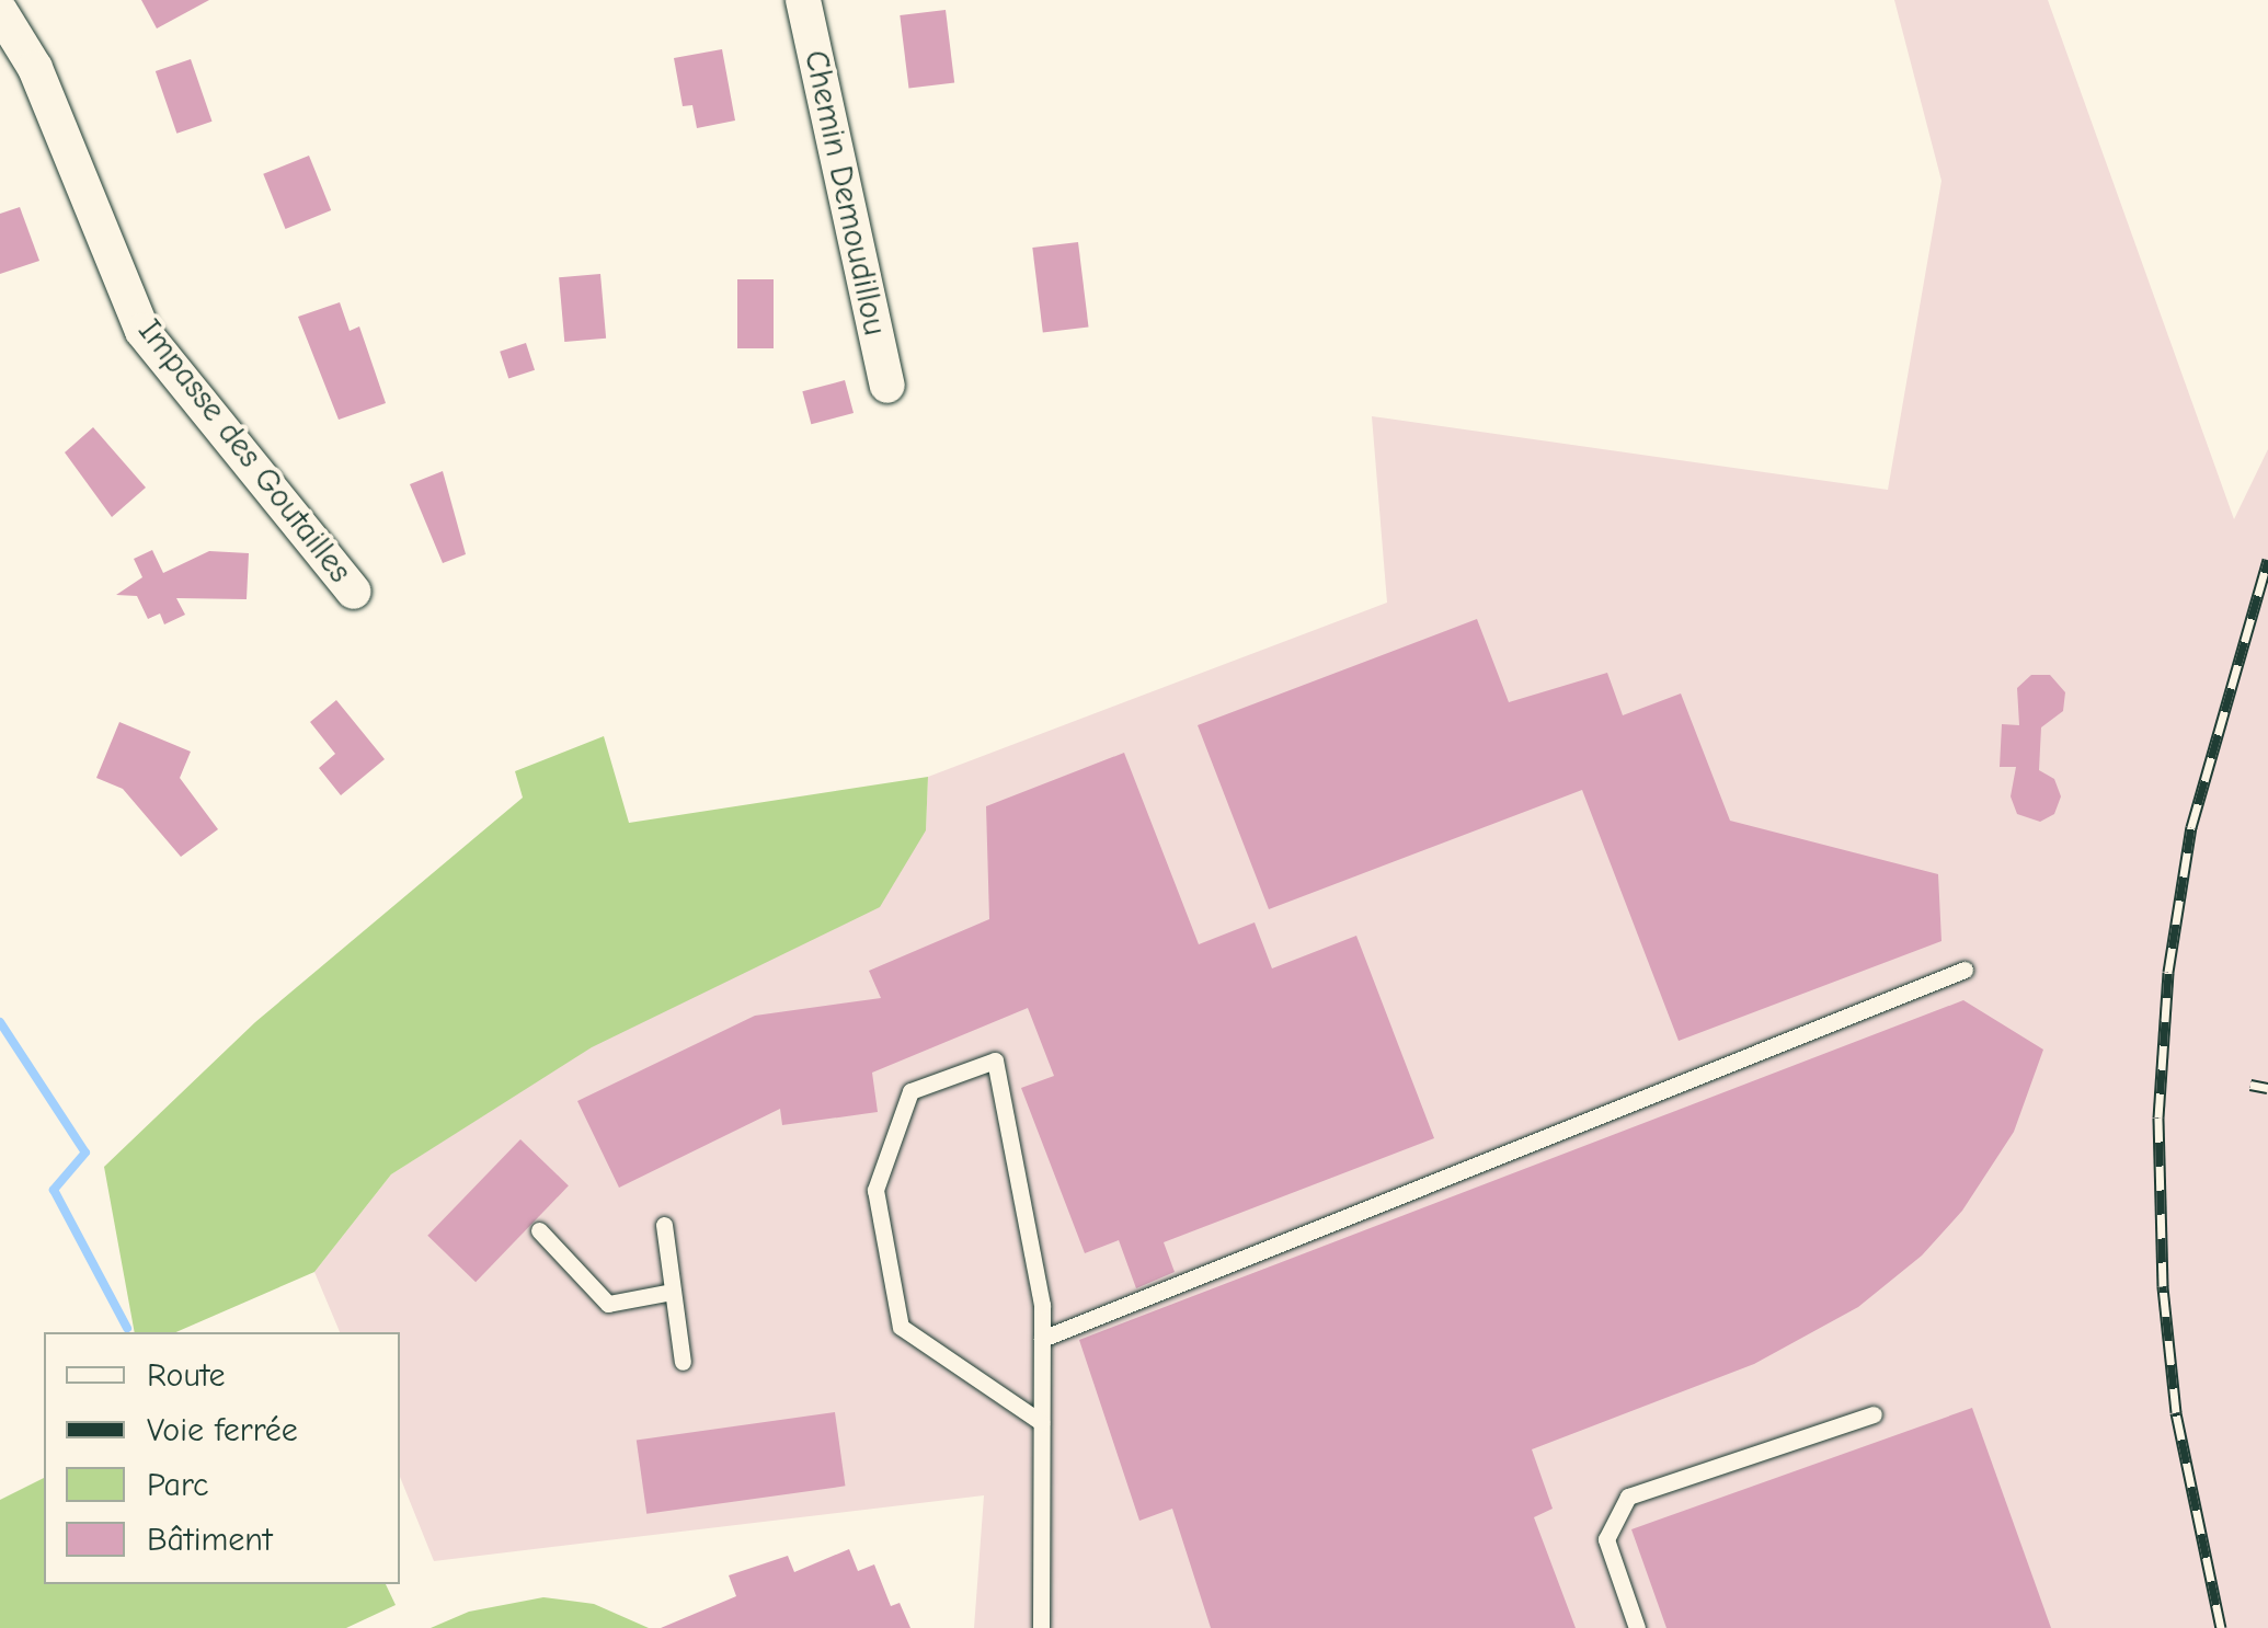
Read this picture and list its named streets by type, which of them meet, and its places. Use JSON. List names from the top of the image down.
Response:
{
  "streets": {
    "street": ["Chemin Demoudillou", "Impasse des Goutailles"]
  },
  "legend": [
    "Route",
    "Voie ferrée",
    "Parc",
    "Bâtiment"
  ]
}
